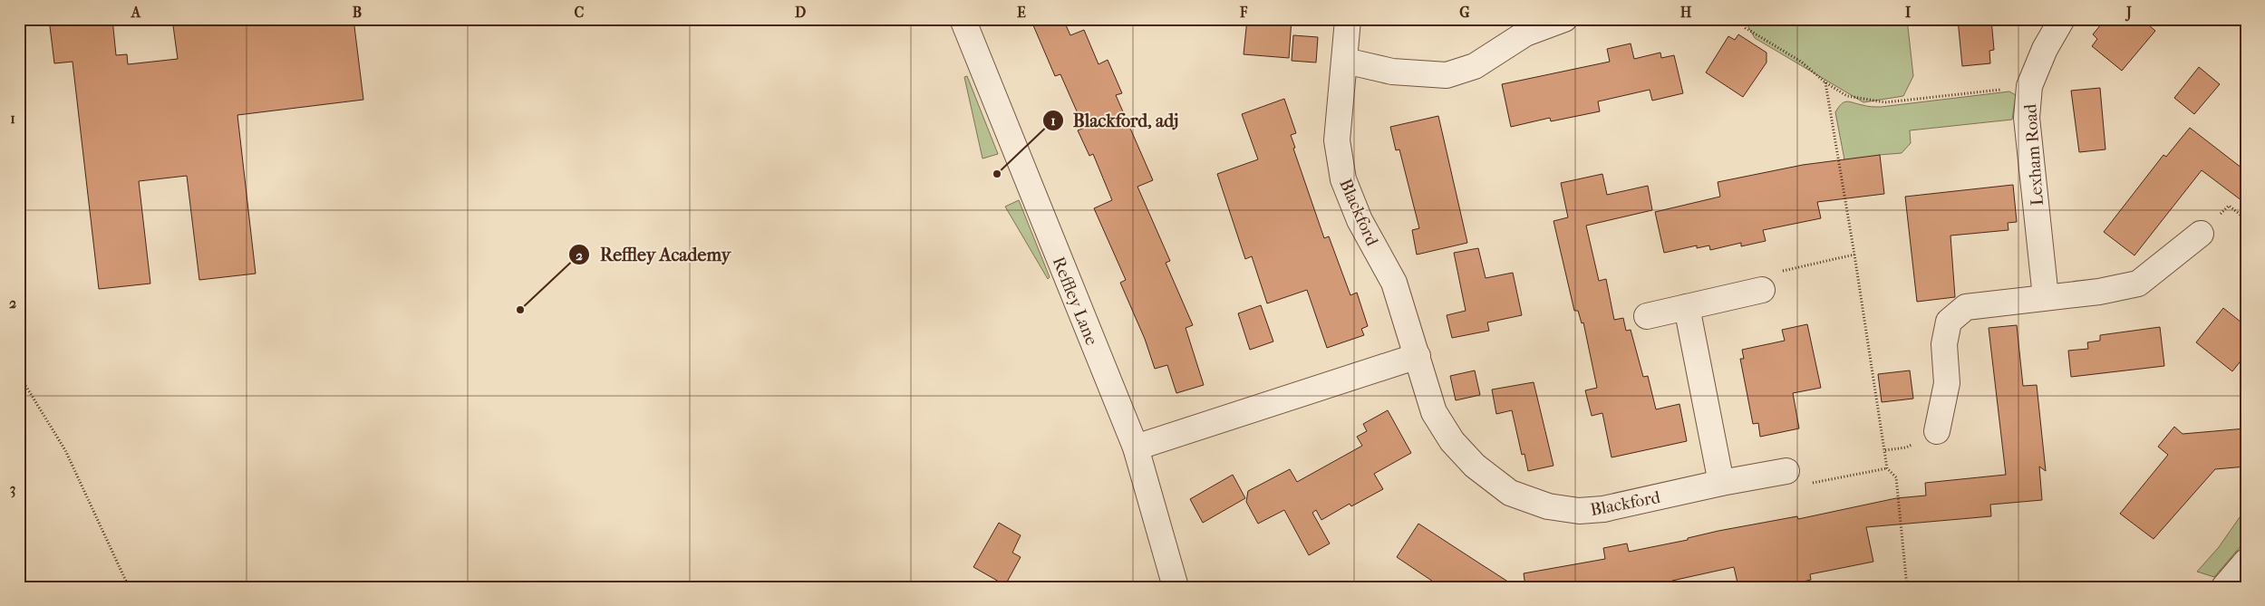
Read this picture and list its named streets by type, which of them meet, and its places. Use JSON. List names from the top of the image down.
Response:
{
  "streets": {
    "street": ["Lexham Road", "Blackford", "Reffley Lane"]
  },
  "places": ["Blackford, adj", "Reffley Academy"],
  "grid": {
    "columns": [
      "A",
      "B",
      "C",
      "D",
      "E",
      "F",
      "G",
      "H",
      "I",
      "J"
    ],
    "rows": ["1", "2", "3"]
  }
}
